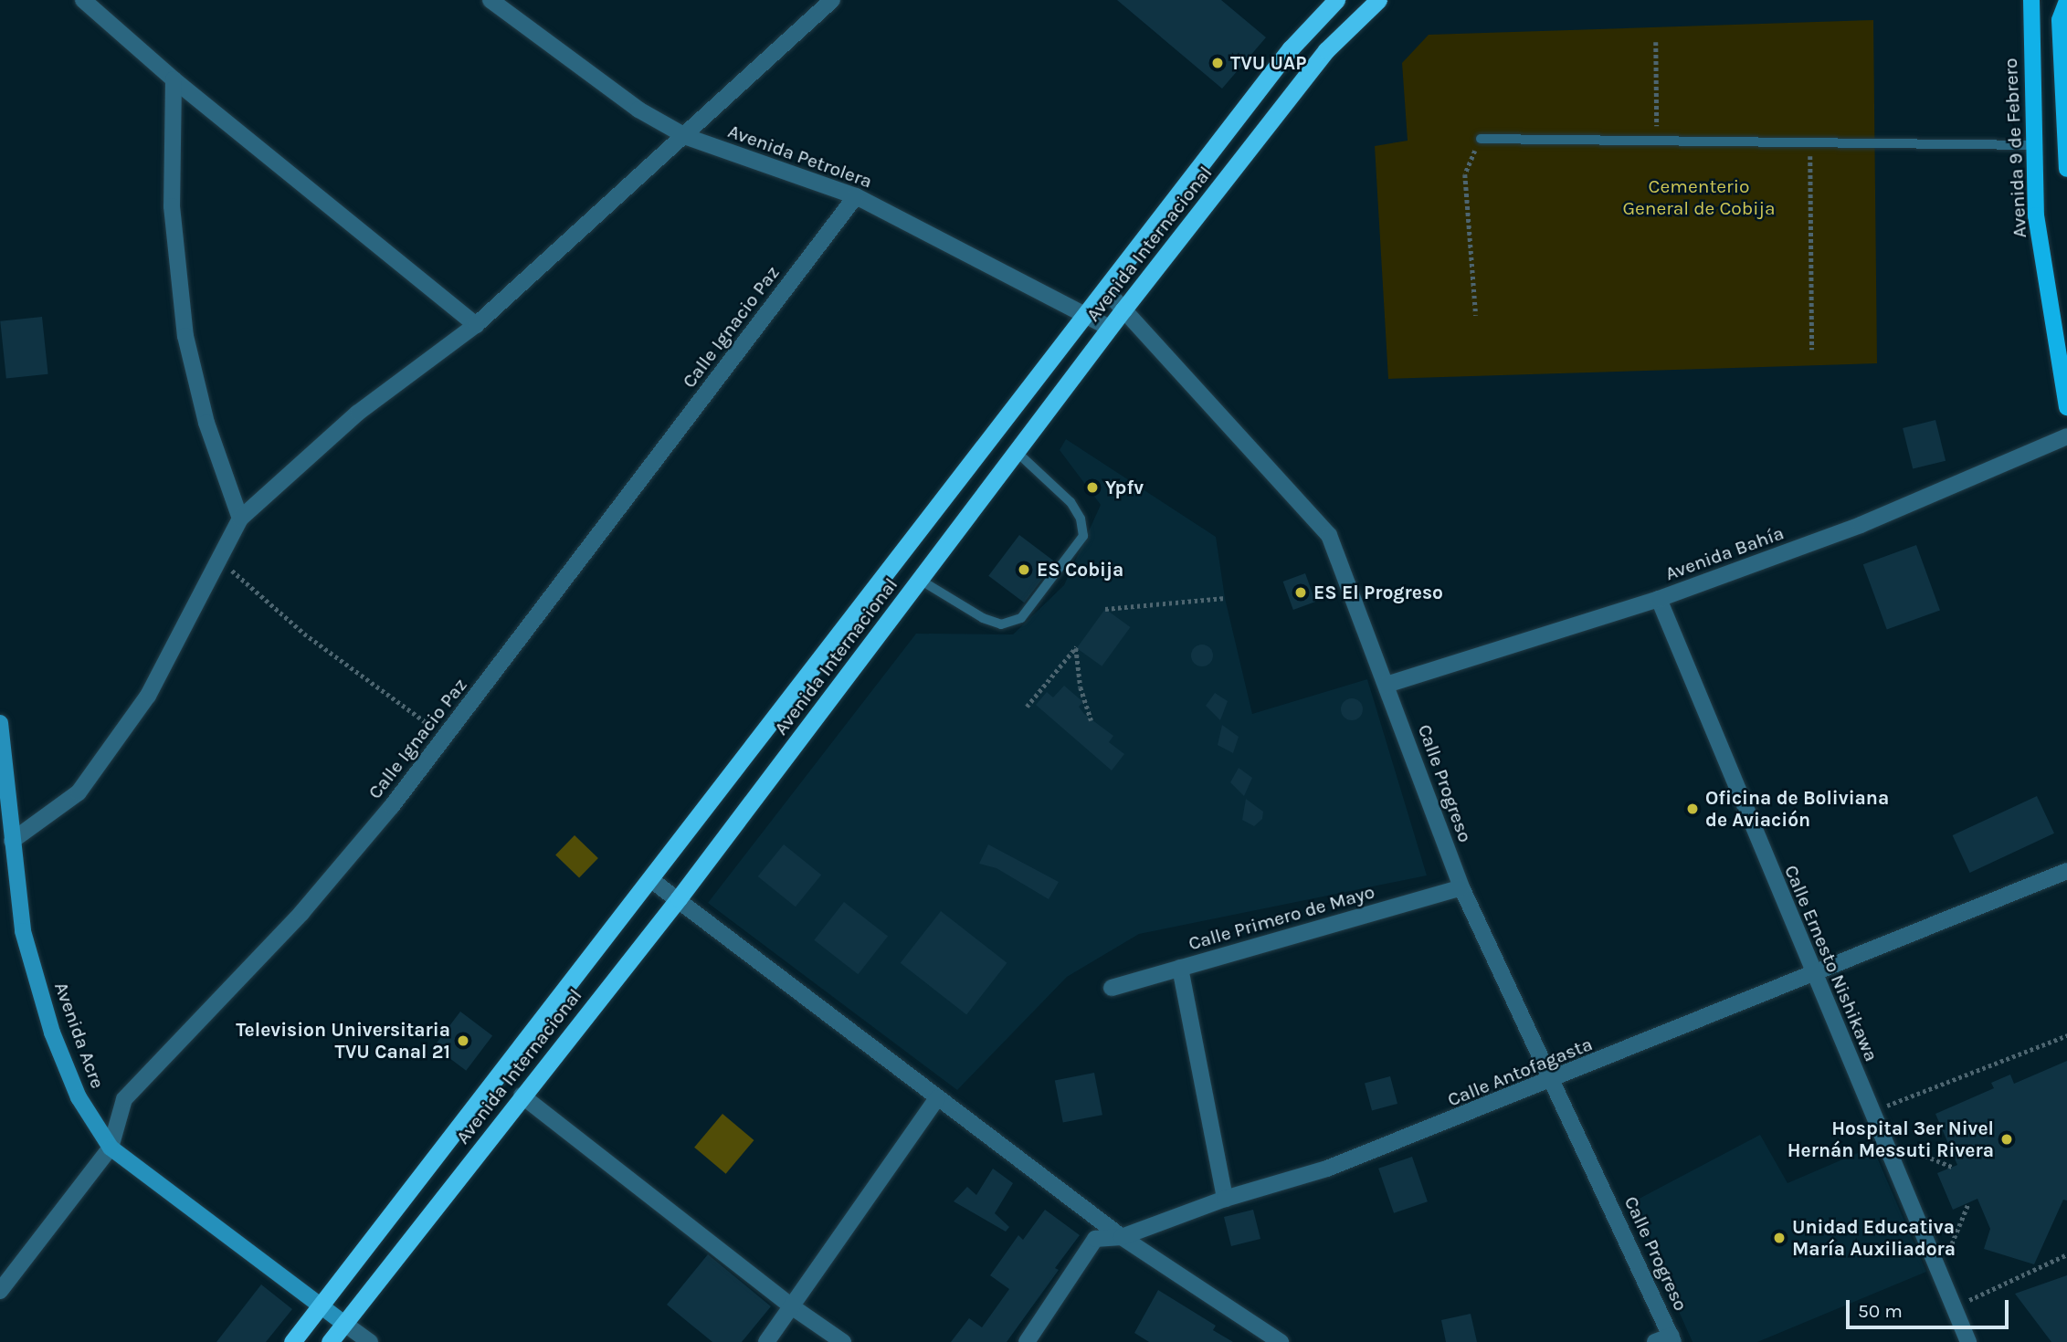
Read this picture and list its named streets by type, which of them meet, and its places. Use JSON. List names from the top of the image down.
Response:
{
  "streets": {
    "highway": ["Avenida Internacional"],
    "main road": ["Avenida 9 de Febrero", "Avenida Acre"],
    "street": [
      "Avenida Petrolera",
      "Calle Ignacio Paz",
      "Avenida Bahía",
      "Calle Progreso",
      "Calle Primero de Mayo",
      "Calle Ernesto Nishikawa",
      "Calle Antofagasta"
    ]
  },
  "crossings": [
    ["Avenida Petrolera", "Avenida Internacional"],
    ["Avenida Petrolera", "Calle Ignacio Paz"],
    ["Avenida Internacional", "Calle Progreso"],
    ["Avenida Internacional", "Avenida Acre"],
    ["Calle Ignacio Paz", "Avenida Acre"],
    ["Avenida Bahía", "Calle Progreso"],
    ["Avenida Bahía", "Calle Ernesto Nishikawa"],
    ["Calle Progreso", "Calle Primero de Mayo"],
    ["Calle Progreso", "Calle Antofagasta"],
    ["Calle Ernesto Nishikawa", "Calle Antofagasta"]
  ],
  "parks": ["Cementerio General de Cobija"],
  "places": [
    "TVU UAP",
    "Ypfv",
    "ES Cobija",
    "ES El Progreso",
    "Oficina de Boliviana de Aviación",
    "Television Universitaria TVU Canal 21",
    "Hospital 3er Nivel Hernán Messuti Rivera",
    "Unidad Educativa María Auxiliadora"
  ],
  "scale_bar": "50 m"
}
